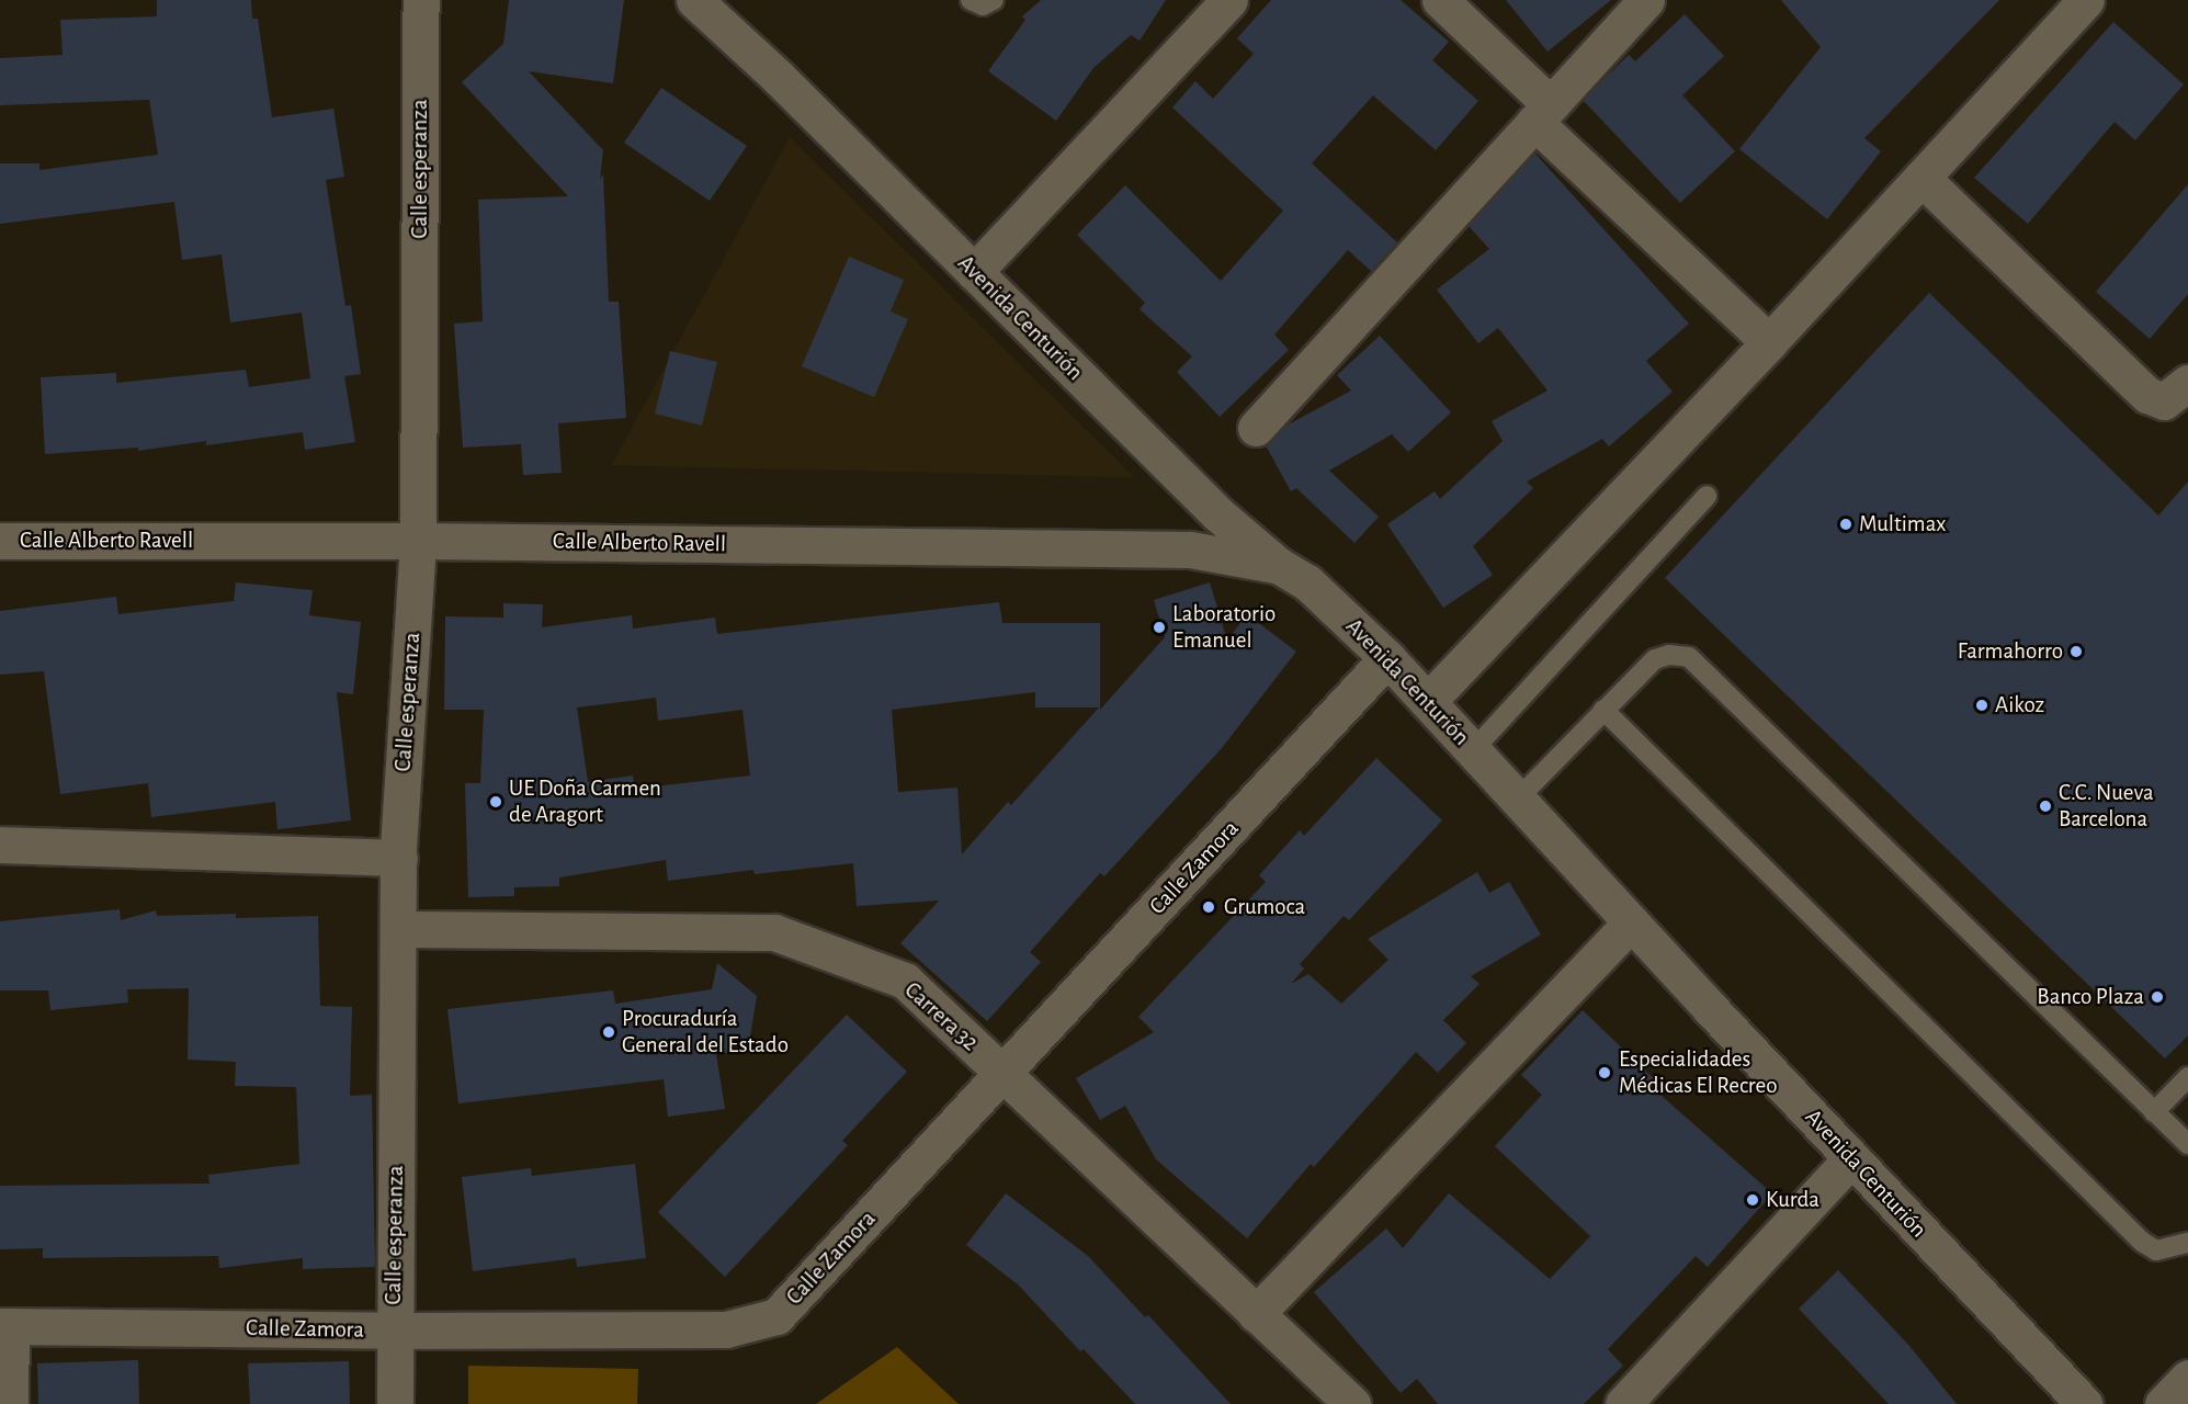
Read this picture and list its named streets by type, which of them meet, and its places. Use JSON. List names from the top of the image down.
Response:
{
  "streets": {
    "street": [
      "Calle esperanza",
      "Avenida Centurión",
      "Calle Alberto Ravell",
      "Calle Zamora",
      "Carrera 32"
    ]
  },
  "crossings": [
    ["Calle esperanza", "Calle Alberto Ravell"],
    ["Calle esperanza", "Calle Zamora"],
    ["Calle esperanza", "Carrera 32"],
    ["Avenida Centurión", "Calle Alberto Ravell"],
    ["Avenida Centurión", "Calle Zamora"],
    ["Calle Zamora", "Carrera 32"]
  ],
  "places": [
    "Multimax",
    "Laboratorio Emanuel",
    "Farmahorro",
    "Aikoz",
    "UE Doña Carmen de Aragort",
    "C.C. Nueva Barcelona",
    "Grumoca",
    "Banco Plaza",
    "Procuraduría General del Estado",
    "Especialidades Médicas El Recreo",
    "Kurda"
  ]
}
